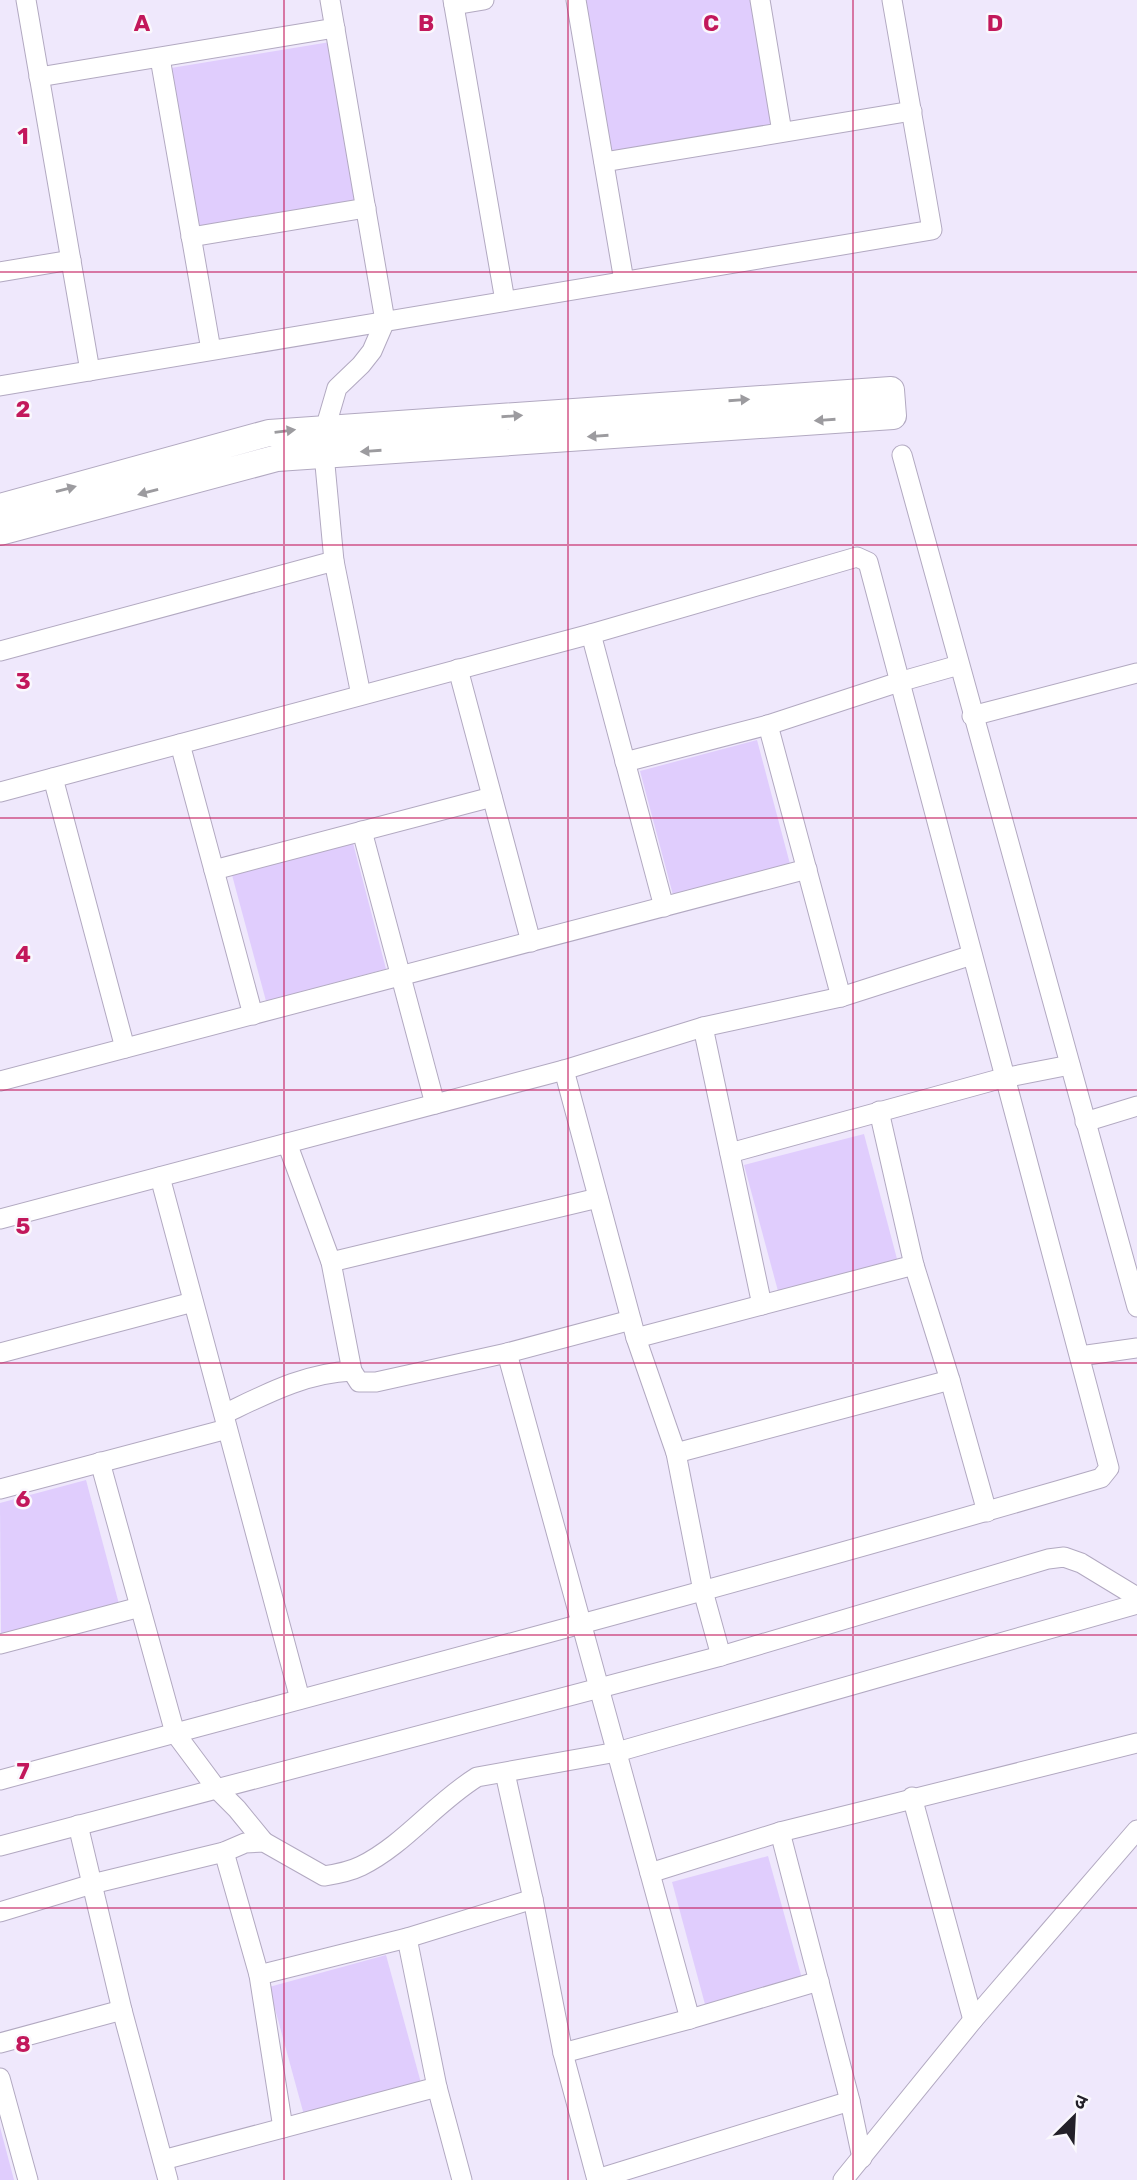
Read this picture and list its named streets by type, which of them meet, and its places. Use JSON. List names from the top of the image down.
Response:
{
  "north": "top right",
  "grid": {
    "columns": [
      "A",
      "B",
      "C",
      "D"
    ],
    "rows": [
      "1",
      "2",
      "3",
      "4",
      "5",
      "6",
      "7",
      "8"
    ]
  }
}
